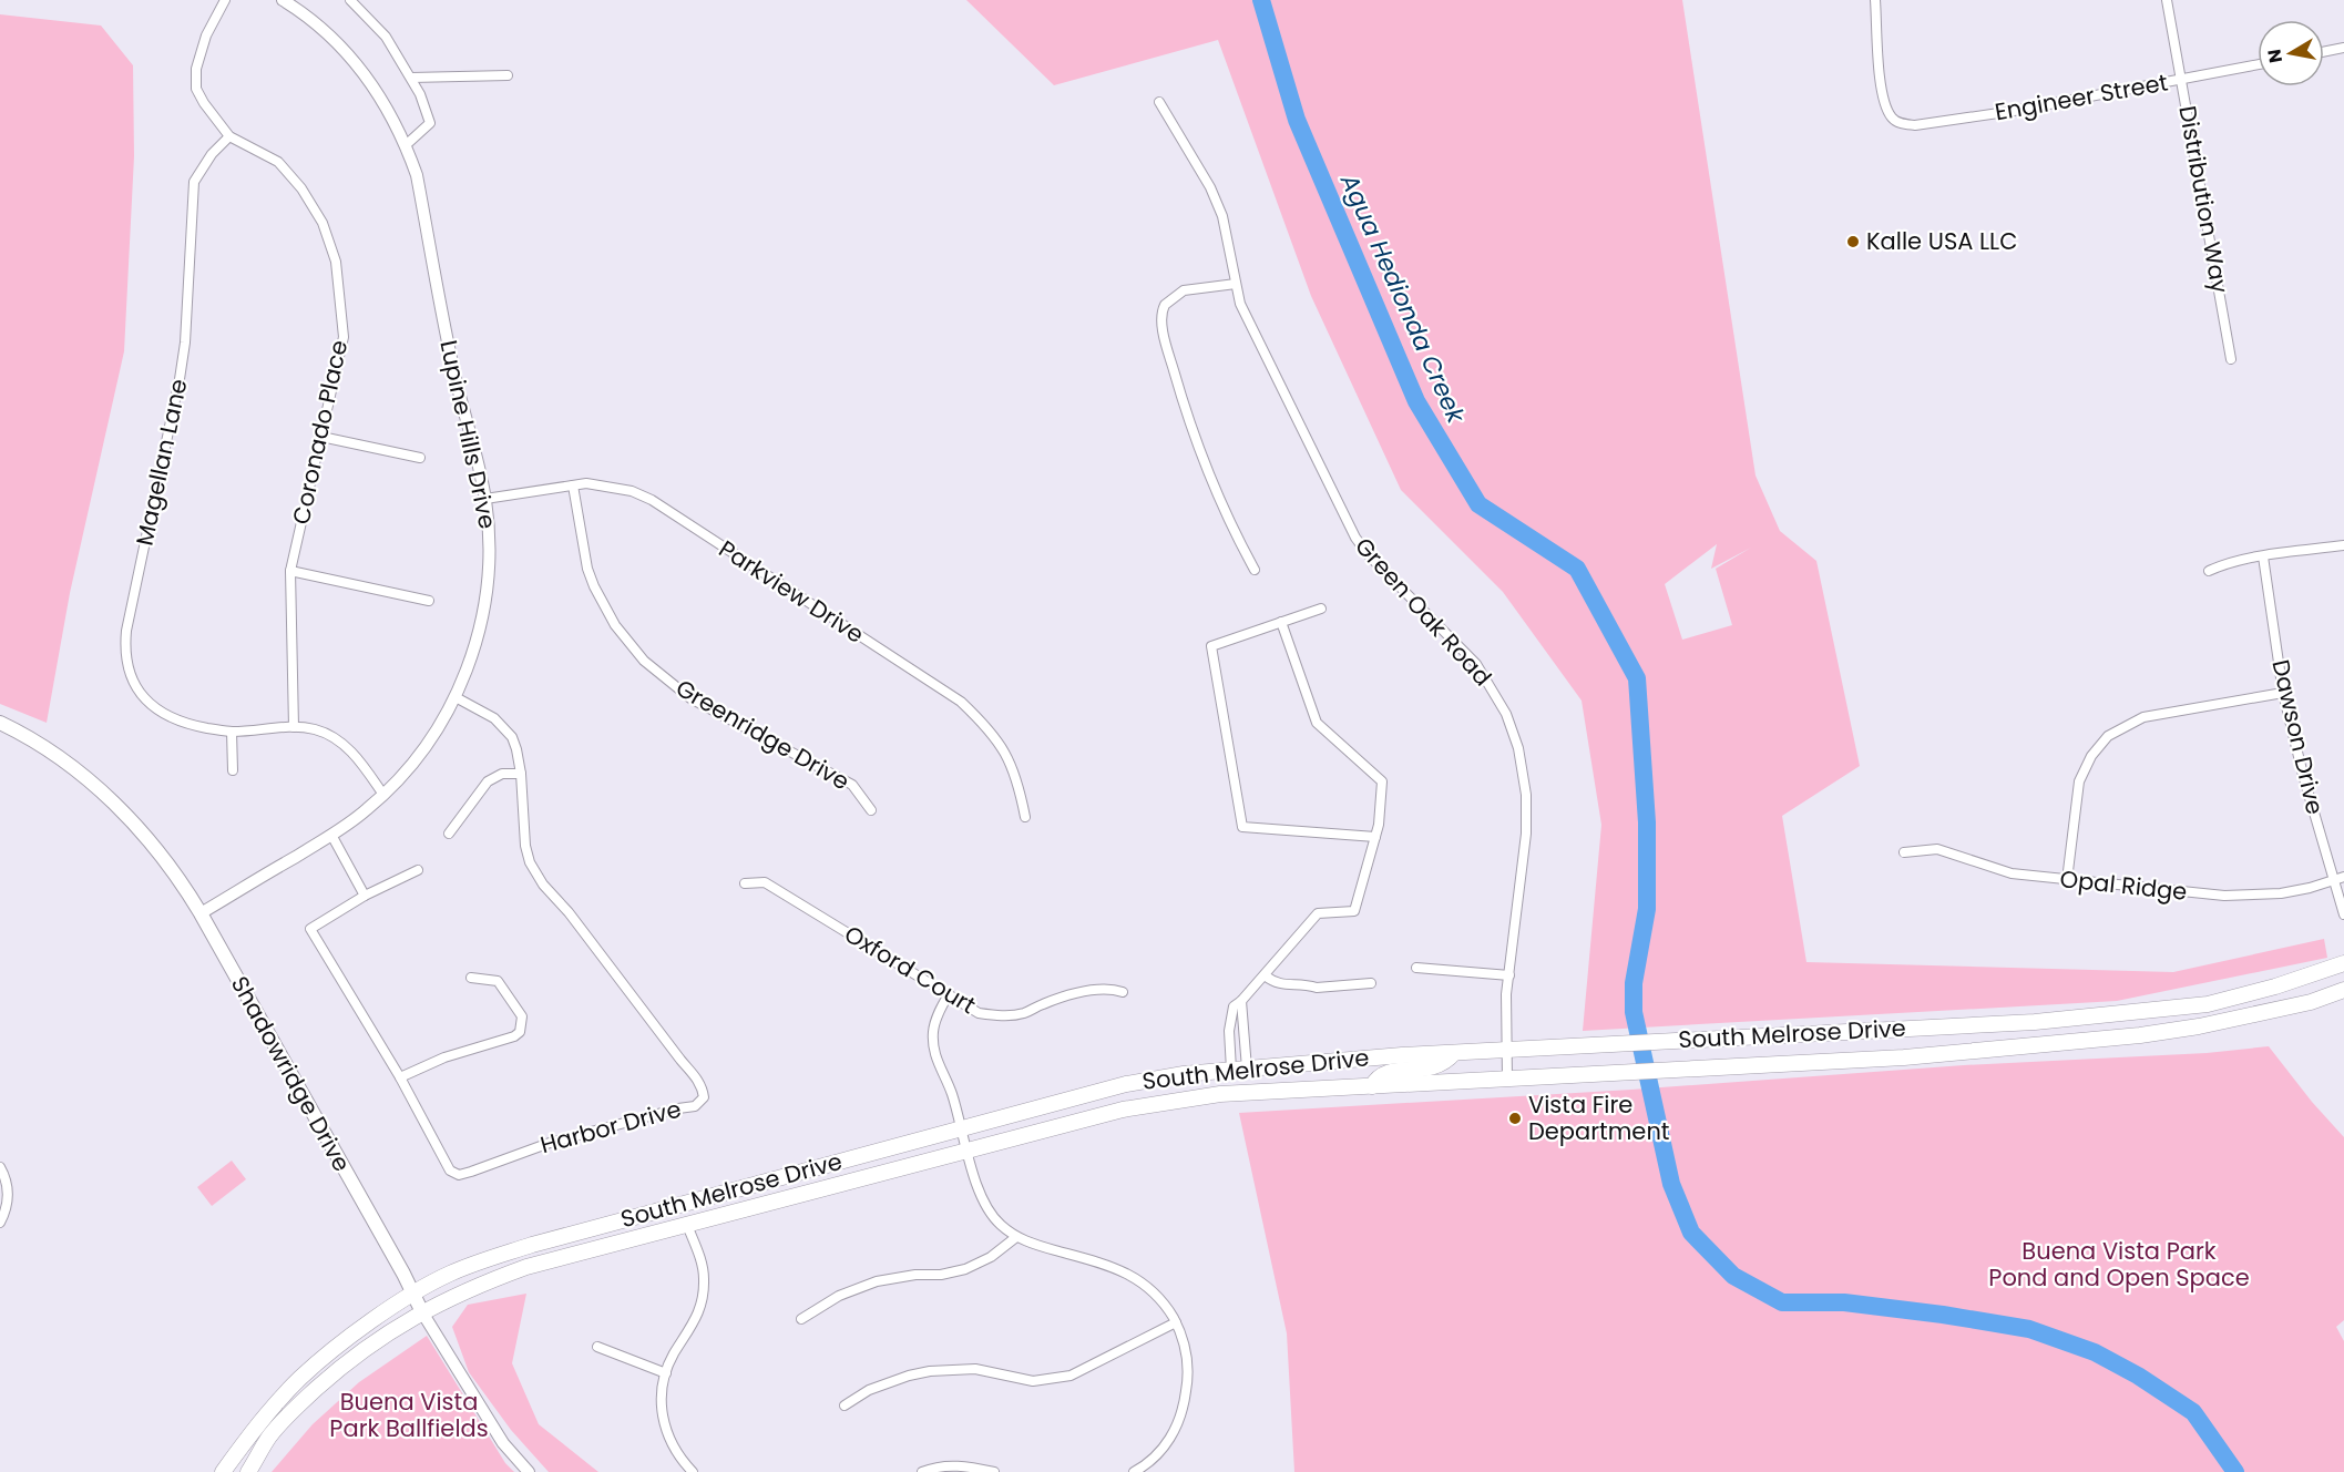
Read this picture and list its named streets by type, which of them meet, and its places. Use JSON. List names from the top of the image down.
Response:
{
  "streets": {
    "main road": ["South Melrose Drive", "Shadowridge Drive"],
    "street": [
      "Engineer Street",
      "Distribution Way",
      "Coronado Place",
      "Lupine Hills Drive",
      "Magellan Lane",
      "Parkview Drive",
      "Green Oak Road",
      "Greenridge Drive",
      "Dawson Drive",
      "Opal Ridge",
      "Oxford Court",
      "Harbor Drive"
    ]
  },
  "crossings": [
    ["Engineer Street", "Distribution Way"],
    ["Coronado Place", "Magellan Lane"],
    ["Lupine Hills Drive", "Magellan Lane"],
    ["Lupine Hills Drive", "Parkview Drive"],
    ["Lupine Hills Drive", "Shadowridge Drive"],
    ["Lupine Hills Drive", "Harbor Drive"],
    ["Parkview Drive", "Greenridge Drive"],
    ["Green Oak Road", "South Melrose Drive"],
    ["Dawson Drive", "Opal Ridge"],
    ["South Melrose Drive", "Shadowridge Drive"]
  ],
  "water": ["Agua Hedionda Creek"],
  "parks": ["Buena Vista Park Pond and Open Space", "Buena Vista Park Ballfields"],
  "places": ["Kalle USA LLC", "Vista Fire Department"],
  "north": "left"
}
